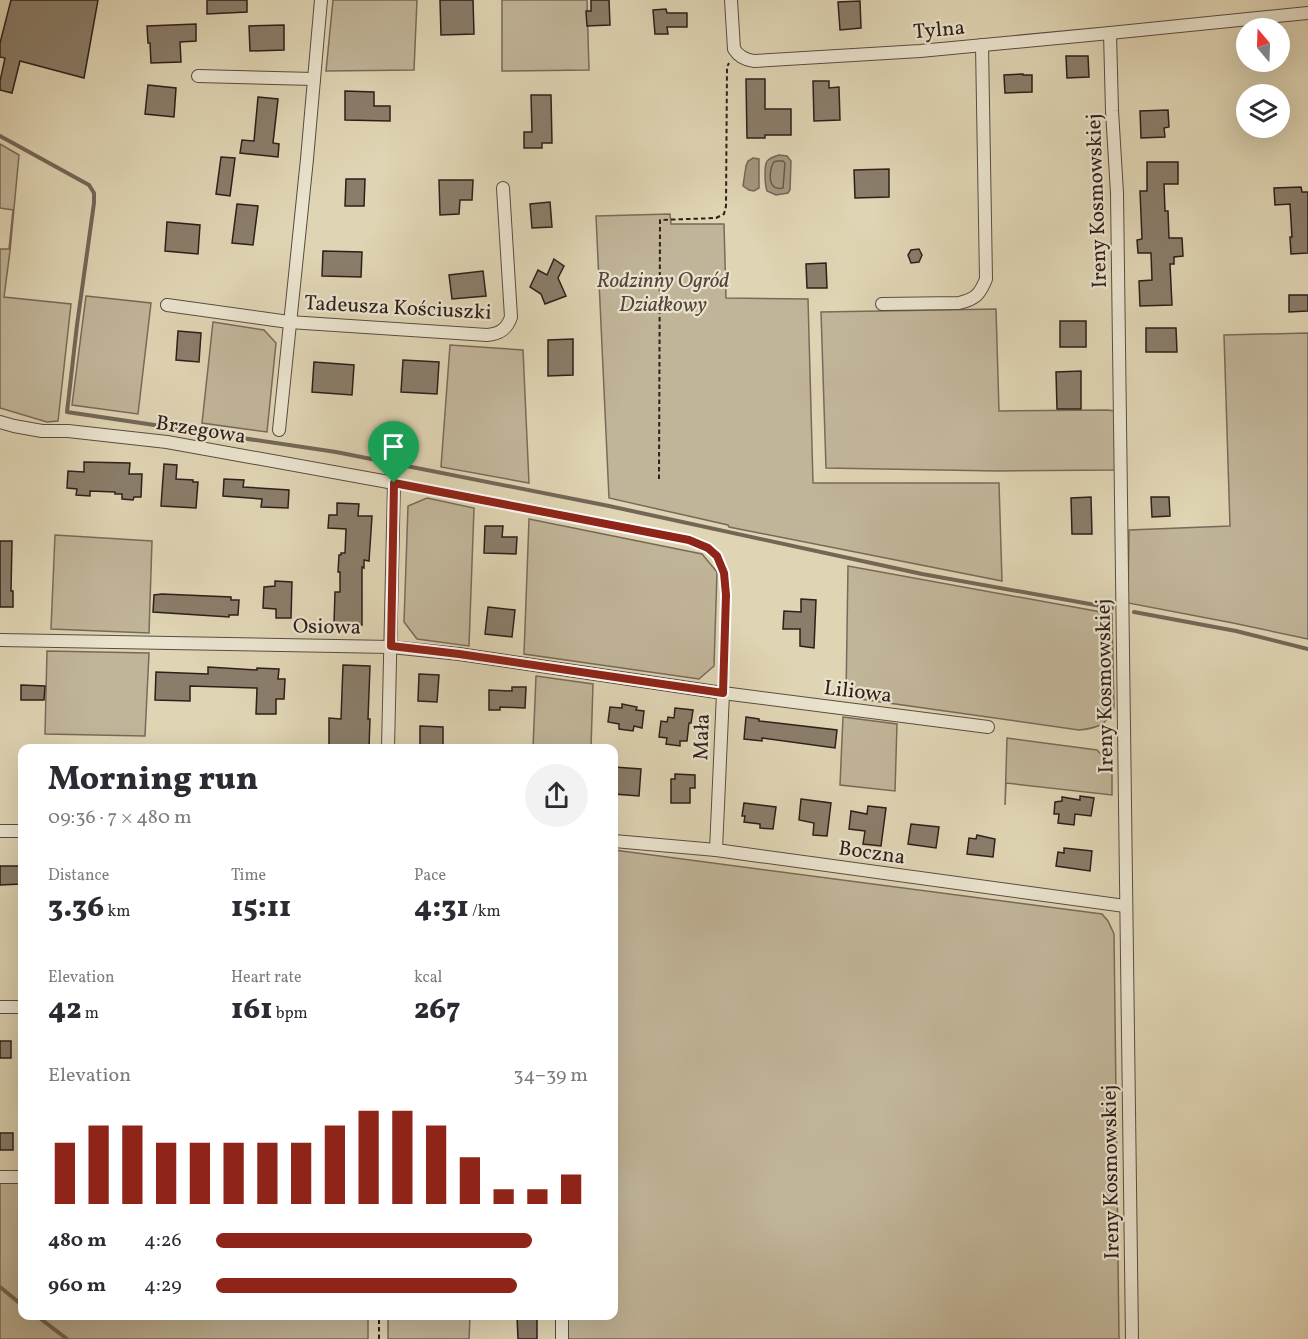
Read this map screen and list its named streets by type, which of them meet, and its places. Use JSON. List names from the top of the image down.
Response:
{
  "streets": {
    "street": [
      "Tylna",
      "Ireny Kosmowskiej",
      "Tadeusza Kościuszki",
      "Brzegowa",
      "Osiowa",
      "Liliowa",
      "Mała",
      "Boczna"
    ]
  },
  "crossings": [
    ["Tylna", "Ireny Kosmowskiej"],
    ["Ireny Kosmowskiej", "Boczna"],
    ["Brzegowa", "Mała"],
    ["Osiowa", "Liliowa"],
    ["Osiowa", "Mała"],
    ["Liliowa", "Mała"],
    ["Mała", "Boczna"]
  ],
  "parks": ["Rodzinny Ogród Działkowy"],
  "north": "top",
  "page": {
    "heading": ["Morning run", "09:36 · 7 × 480 m"],
    "stats": [
      ["Distance", "3.36 km"],
      ["Time", "15:11"],
      ["Pace", "4:31 /km"],
      ["Elevation", "42 m"],
      ["Heart rate", "161 bpm"],
      ["kcal", "267"]
    ],
    "chart": ["Elevation", "34–39 m"],
    "list": [
      {
        "name": "480 m",
        "note": "4:26"
      },
      {
        "name": "960 m",
        "note": "4:29"
      }
    ]
  }
}
